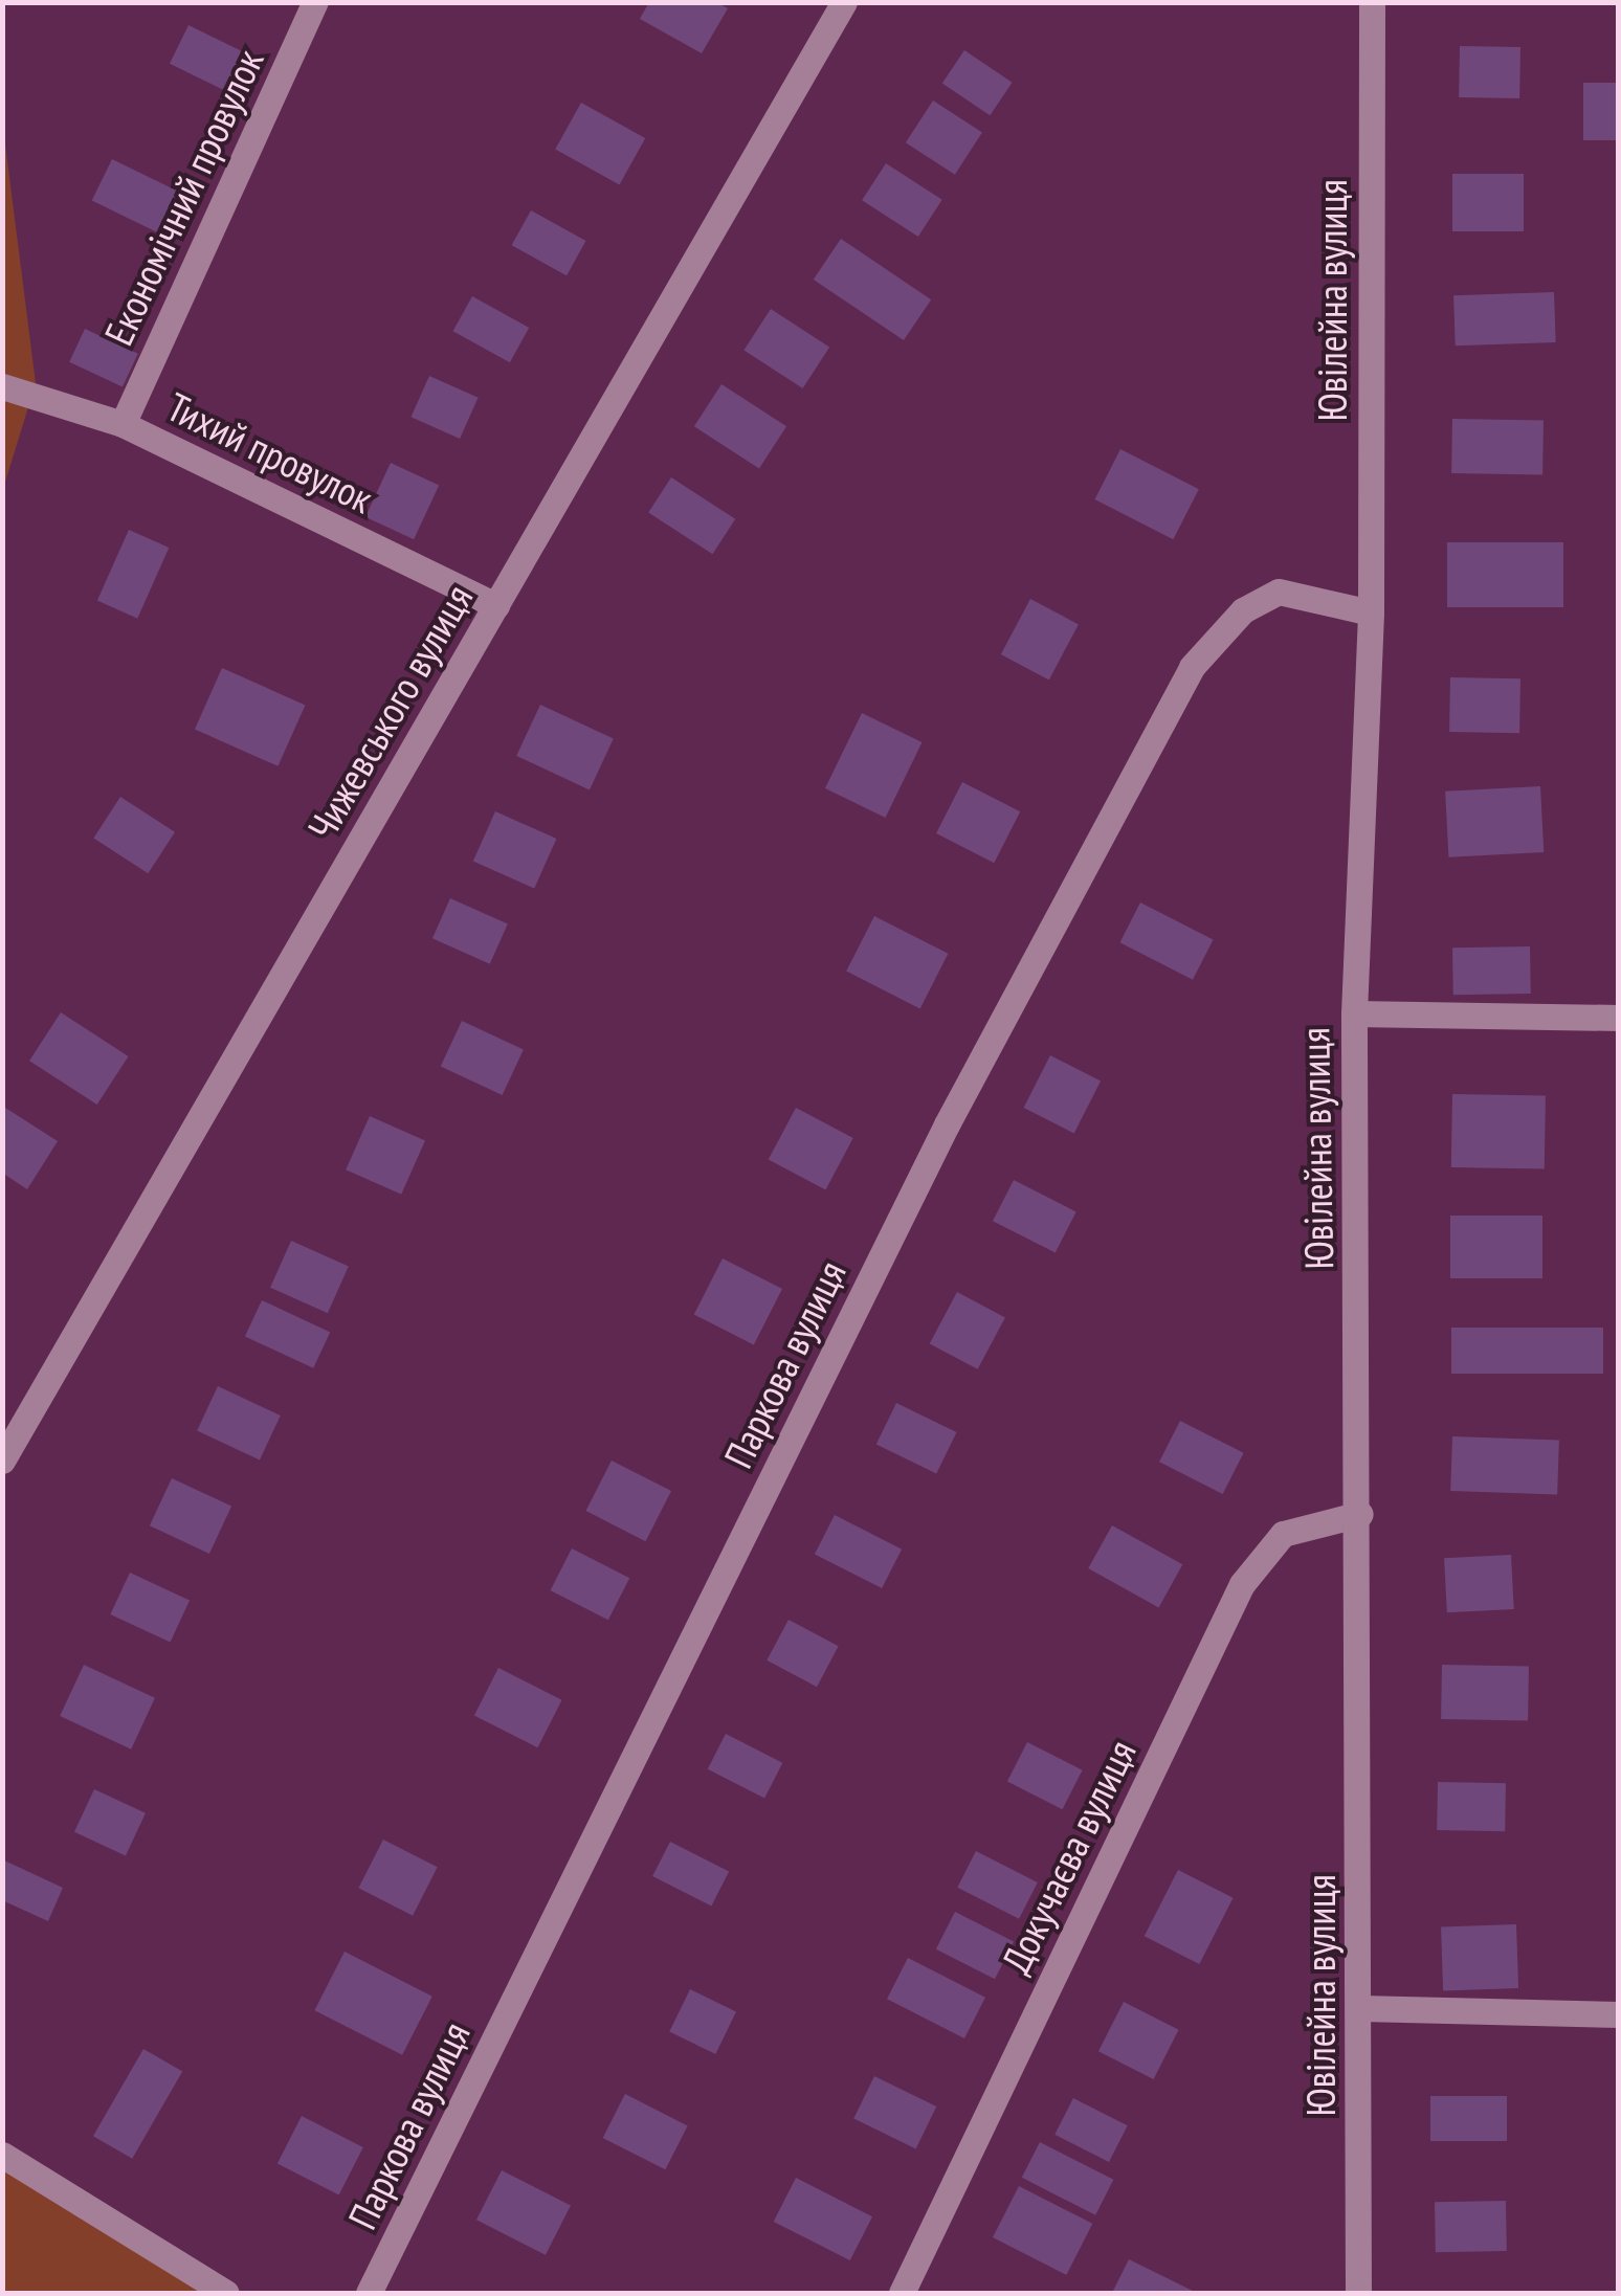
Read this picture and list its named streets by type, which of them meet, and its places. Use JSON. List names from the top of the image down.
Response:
{
  "streets": {
    "street": [
      "Економічний провулок",
      "Ювілейна вулиця",
      "Тихий провулок",
      "Чижевського вулиця",
      "Паркова вулиця",
      "Докучаєва вулиця"
    ]
  },
  "crossings": [
    ["Економічний провулок", "Тихий провулок"],
    ["Ювілейна вулиця", "Паркова вулиця"],
    ["Ювілейна вулиця", "Докучаєва вулиця"],
    ["Тихий провулок", "Чижевського вулиця"]
  ]
}
